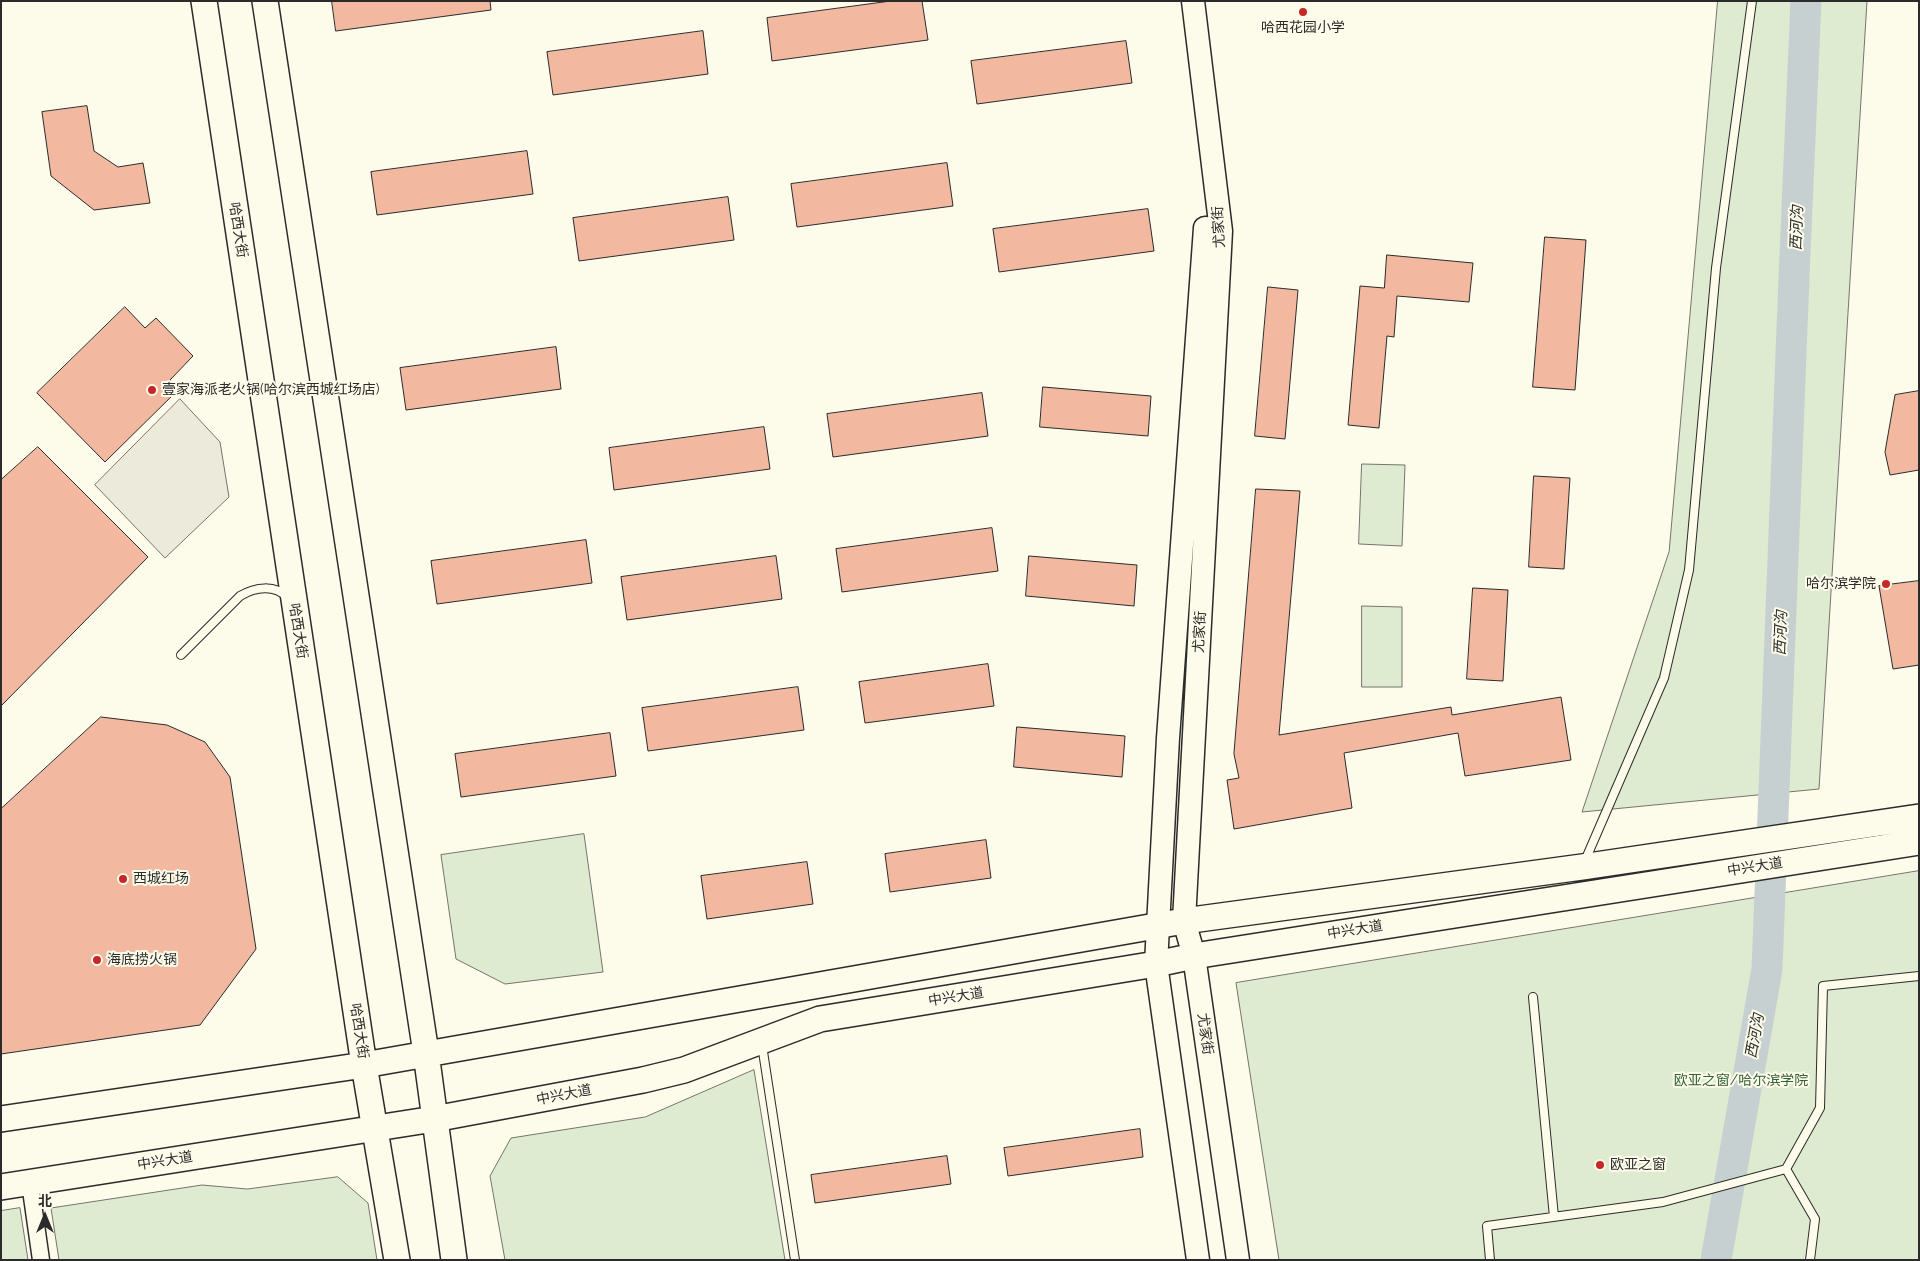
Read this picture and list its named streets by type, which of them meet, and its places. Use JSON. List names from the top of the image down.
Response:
{
  "streets": {
    "main road": ["尤家街", "哈西大街", "中兴大道"]
  },
  "crossings": [
    ["尤家街", "中兴大道"],
    ["哈西大街", "中兴大道"]
  ],
  "water": ["西河沟"],
  "parks": ["欧亚之窗/哈尔滨学院"],
  "places": [
    "哈西花园小学",
    "壹家海派老火锅(哈尔滨西城红场店)",
    "哈尔滨学院",
    "西城红场",
    "海底捞火锅",
    "欧亚之窗"
  ],
  "north": "top"
}
